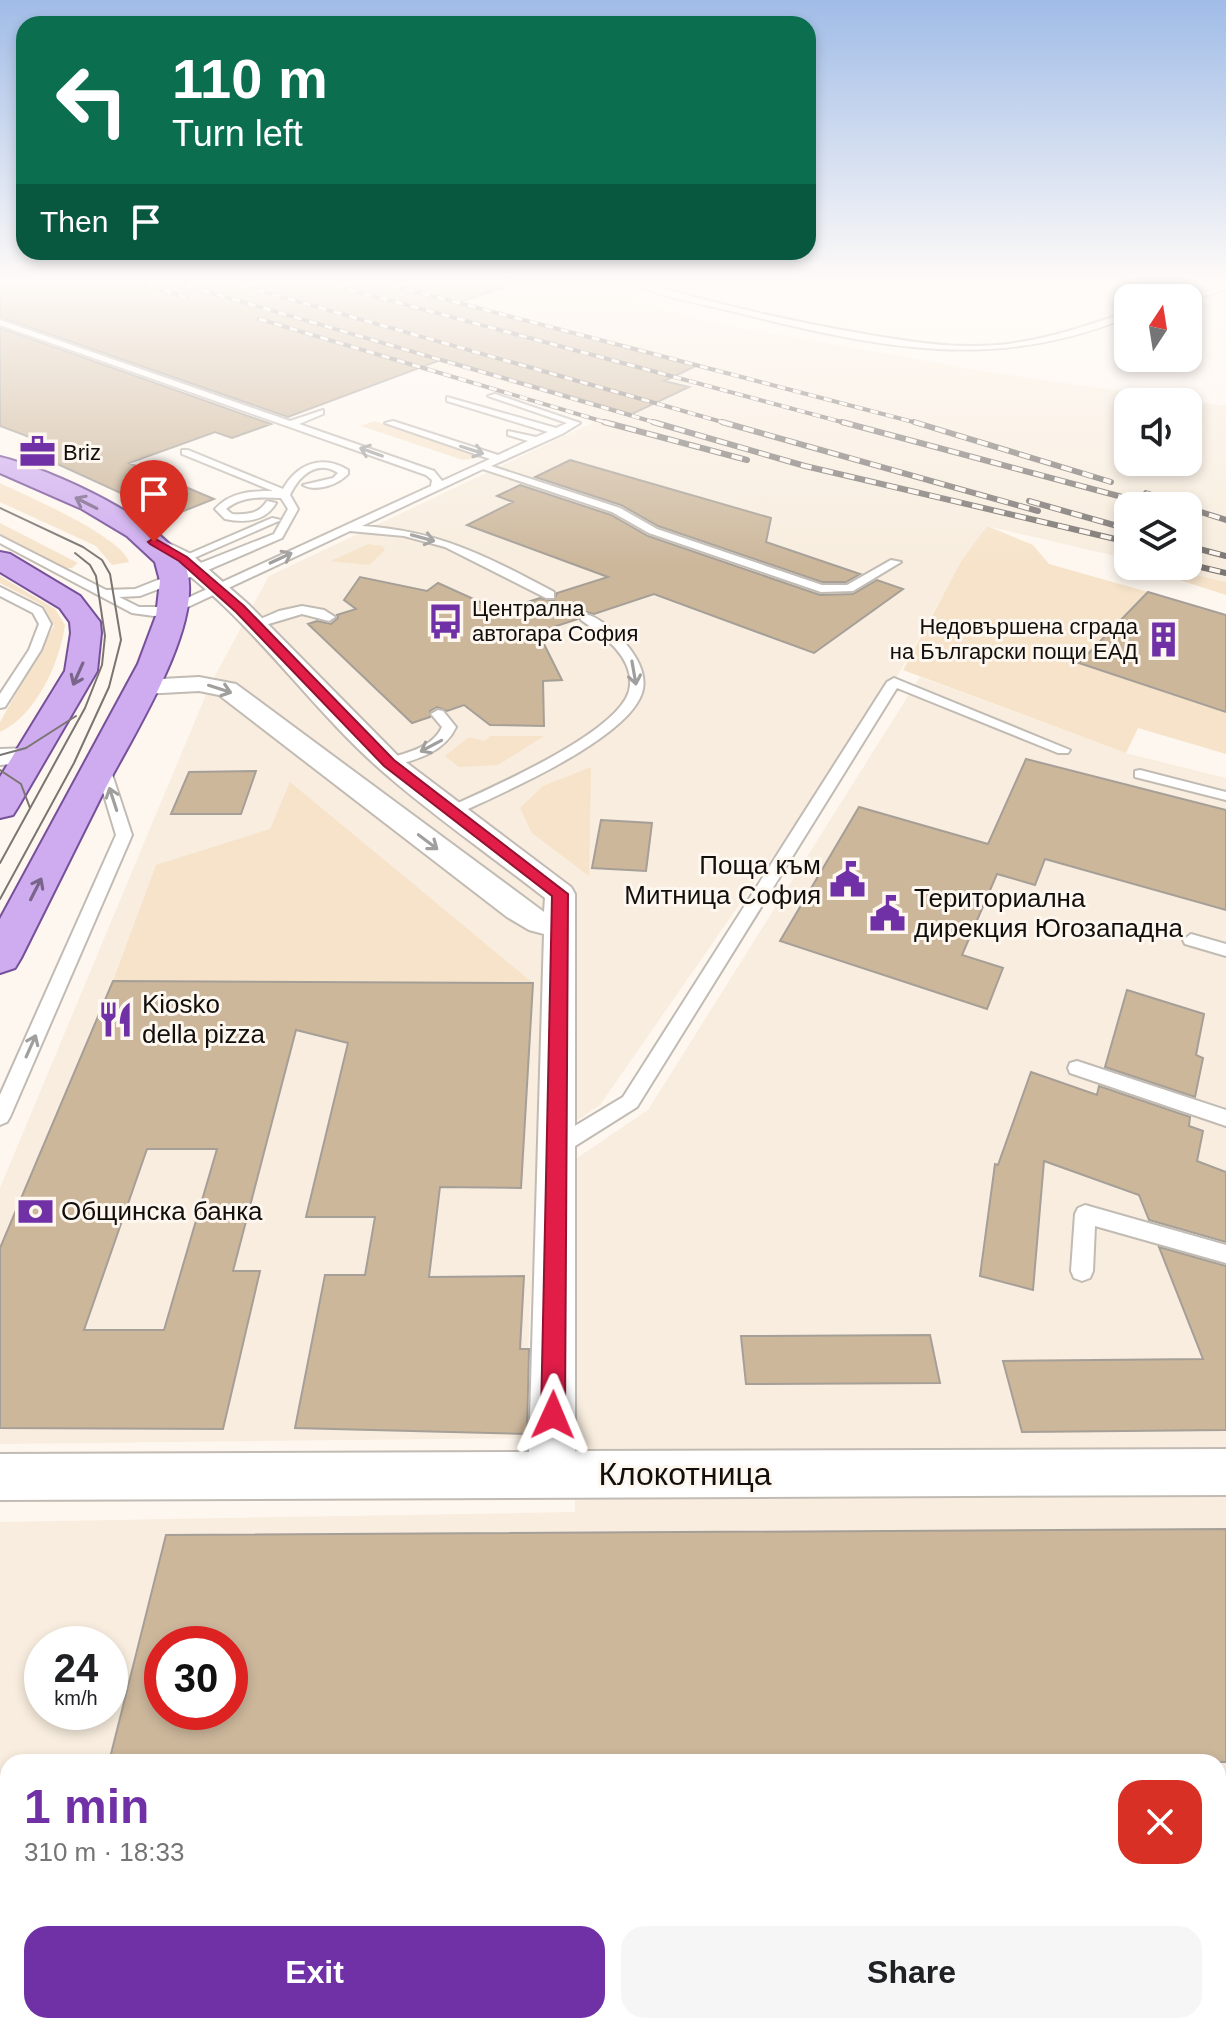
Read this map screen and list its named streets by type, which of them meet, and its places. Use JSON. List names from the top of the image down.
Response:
{
  "streets": {
    "street": ["Клокотница"]
  },
  "places": {
    "office": ["Briz"],
    "bus stop": ["Централна автогара София"],
    "building": ["Недовършена сграда на Български пощи ЕАД"],
    "public building": ["Поща към Митница София", "Териториална дирекция Югозападна"],
    "restaurant": ["Kiosko della pizza"],
    "bank": ["Общинска банка"]
  },
  "north": "top",
  "page": {
    "turn": ["110 m", "Turn left"],
    "then": "Then",
    "speed": "24 km/h",
    "limit": "30",
    "heading": ["1 min", "310 m · 18:33"],
    "buttons": ["Exit", "Share"]
  }
}
